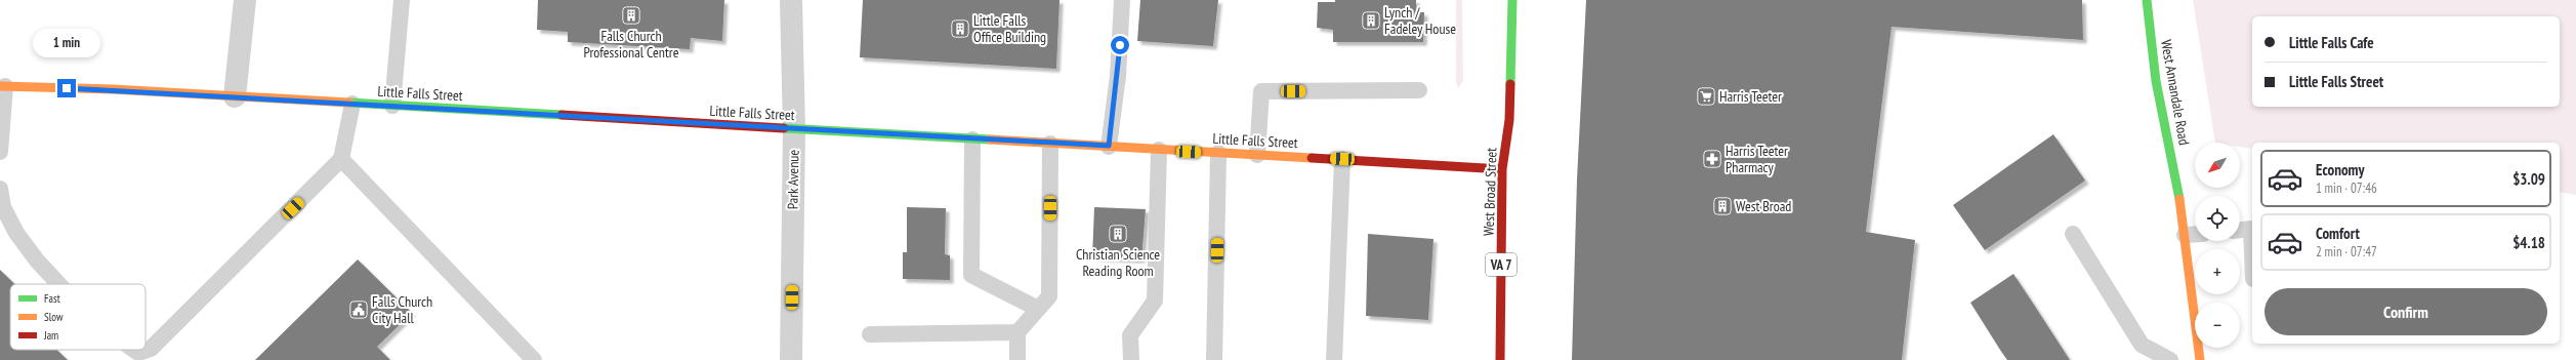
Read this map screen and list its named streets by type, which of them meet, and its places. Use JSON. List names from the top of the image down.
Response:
{
  "streets": {
    "street": [
      "West Annandale Road",
      "Little Falls Street",
      "Park Avenue",
      "West Broad Street",
      "VA 7"
    ]
  },
  "crossings": [
    ["Little Falls Street", "Park Avenue"],
    ["Little Falls Street", "West Broad Street"]
  ],
  "places": {
    "building": [
      "Falls Church Professional Centre",
      "Lynch / Fadeley House",
      "Little Falls Office Building",
      "West Broad",
      "Christian Science Reading Room"
    ],
    "supermarket": ["Harris Teeter"],
    "pharmacy": ["Harris Teeter Pharmacy"],
    "public building": ["Falls Church City Hall"]
  },
  "legend": ["Fast", "Slow", "Jam"],
  "north": "bottom left",
  "page": {
    "banner": ["Little Falls Cafe", "Little Falls Street"],
    "bubble": "1 min",
    "map_buttons": ["+", "−"],
    "list": [
      {
        "name": "Economy",
        "note": "1 min · 07:46",
        "value": "$3.09"
      },
      {
        "name": "Comfort",
        "note": "2 min · 07:47",
        "value": "$4.18"
      }
    ],
    "buttons": "Confirm"
  }
}
